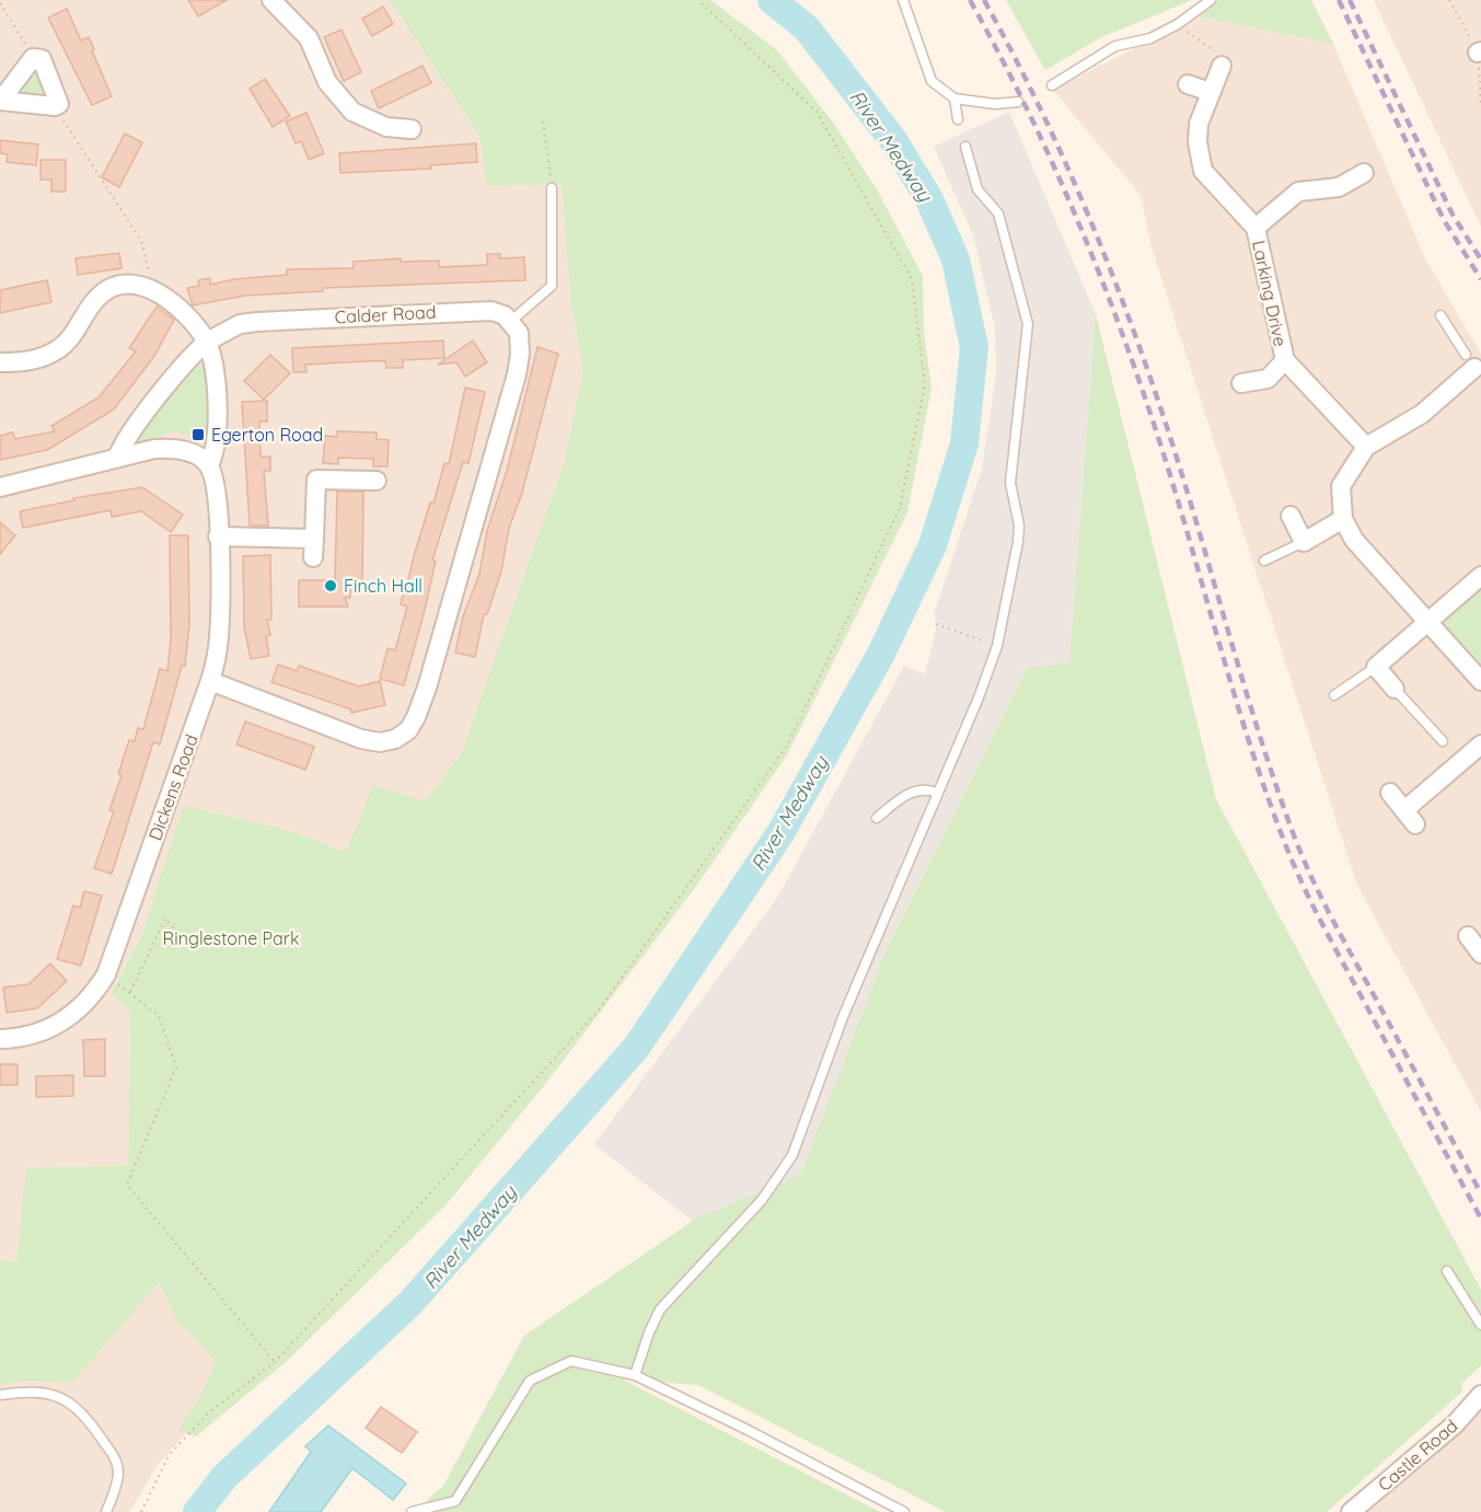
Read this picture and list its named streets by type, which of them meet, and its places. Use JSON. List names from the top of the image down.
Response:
{
  "streets": {
    "street": [
      "Larking Drive",
      "Calder Road",
      "Dickens Road",
      "Castle Road"
    ]
  },
  "water": ["River Medway"],
  "parks": ["Ringlestone Park"],
  "places": {
    "transit": ["Egerton Road"],
    "other": ["Finch Hall"]
  }
}
